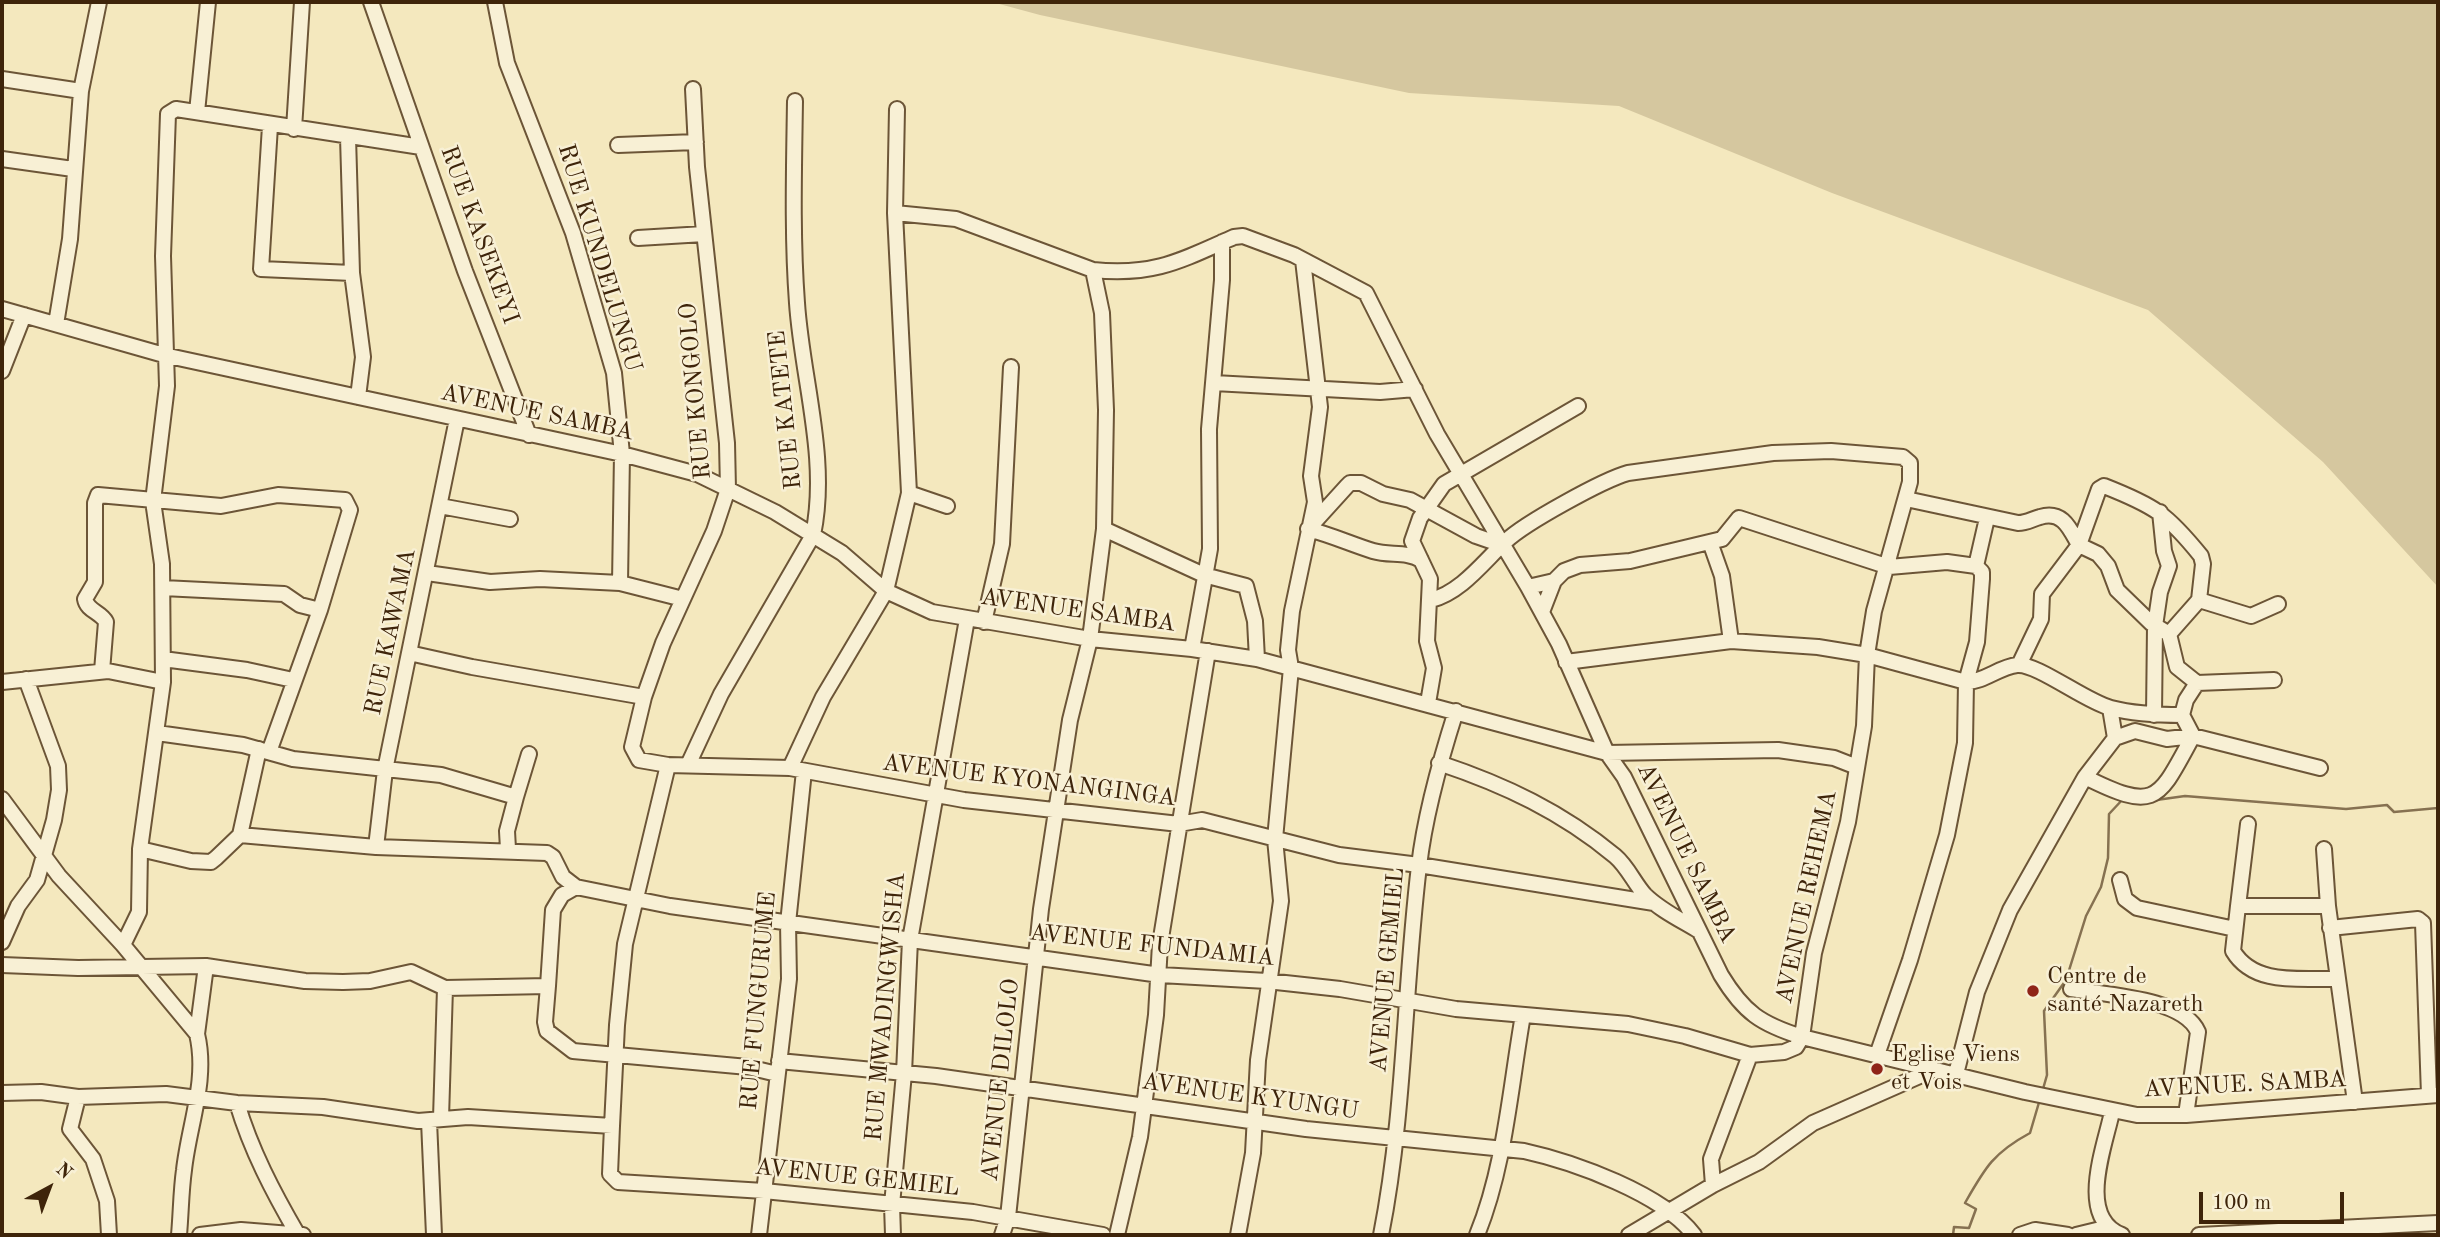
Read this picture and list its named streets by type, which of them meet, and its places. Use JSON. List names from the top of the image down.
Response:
{
  "streets": {
    "street": [
      "RUE KASEKEYI",
      "RUE KUNDELUNGU",
      "RUE KONGOLO",
      "RUE KATETE",
      "AVENUE SAMBA",
      "RUE KAWAMA",
      "AVENUE KYONANGINGA",
      "AVENUE REHEMA",
      "AVENUE FUNDAMIA",
      "AVENUE GEMIEL",
      "RUE FUNGURUME",
      "RUE MWADINGWISHA",
      "AVENUE DILOLO",
      "AVENUE. SAMBA",
      "AVENUE KYUNGU"
    ]
  },
  "crossings": [
    ["RUE KASEKEYI", "AVENUE SAMBA"],
    ["RUE KUNDELUNGU", "AVENUE SAMBA"],
    ["RUE KONGOLO", "AVENUE SAMBA"],
    ["RUE KONGOLO", "AVENUE KYONANGINGA"],
    ["RUE KATETE", "AVENUE SAMBA"],
    ["RUE KATETE", "AVENUE KYONANGINGA"],
    ["AVENUE SAMBA", "RUE KAWAMA"],
    ["AVENUE SAMBA", "AVENUE REHEMA"],
    ["AVENUE SAMBA", "AVENUE FUNDAMIA"],
    ["AVENUE SAMBA", "AVENUE GEMIEL"],
    ["AVENUE SAMBA", "RUE FUNGURUME"],
    ["AVENUE SAMBA", "RUE MWADINGWISHA"],
    ["AVENUE SAMBA", "AVENUE DILOLO"],
    ["AVENUE SAMBA", "AVENUE. SAMBA"],
    ["AVENUE KYONANGINGA", "AVENUE GEMIEL"],
    ["AVENUE KYONANGINGA", "RUE FUNGURUME"],
    ["AVENUE KYONANGINGA", "RUE MWADINGWISHA"],
    ["AVENUE KYONANGINGA", "AVENUE DILOLO"],
    ["AVENUE REHEMA", "AVENUE FUNDAMIA"],
    ["AVENUE FUNDAMIA", "AVENUE GEMIEL"],
    ["AVENUE FUNDAMIA", "RUE FUNGURUME"],
    ["AVENUE FUNDAMIA", "RUE MWADINGWISHA"],
    ["AVENUE FUNDAMIA", "AVENUE DILOLO"],
    ["AVENUE FUNDAMIA", "AVENUE KYUNGU"],
    ["AVENUE GEMIEL", "RUE FUNGURUME"],
    ["AVENUE GEMIEL", "RUE MWADINGWISHA"],
    ["AVENUE GEMIEL", "AVENUE DILOLO"],
    ["AVENUE GEMIEL", "AVENUE KYUNGU"],
    ["RUE FUNGURUME", "AVENUE KYUNGU"],
    ["RUE MWADINGWISHA", "AVENUE KYUNGU"],
    ["AVENUE DILOLO", "AVENUE KYUNGU"]
  ],
  "places": ["Centre de santé Nazareth", "Eglise Viens et Vois"],
  "scale_bar": "100 m",
  "north": "top right"
}
